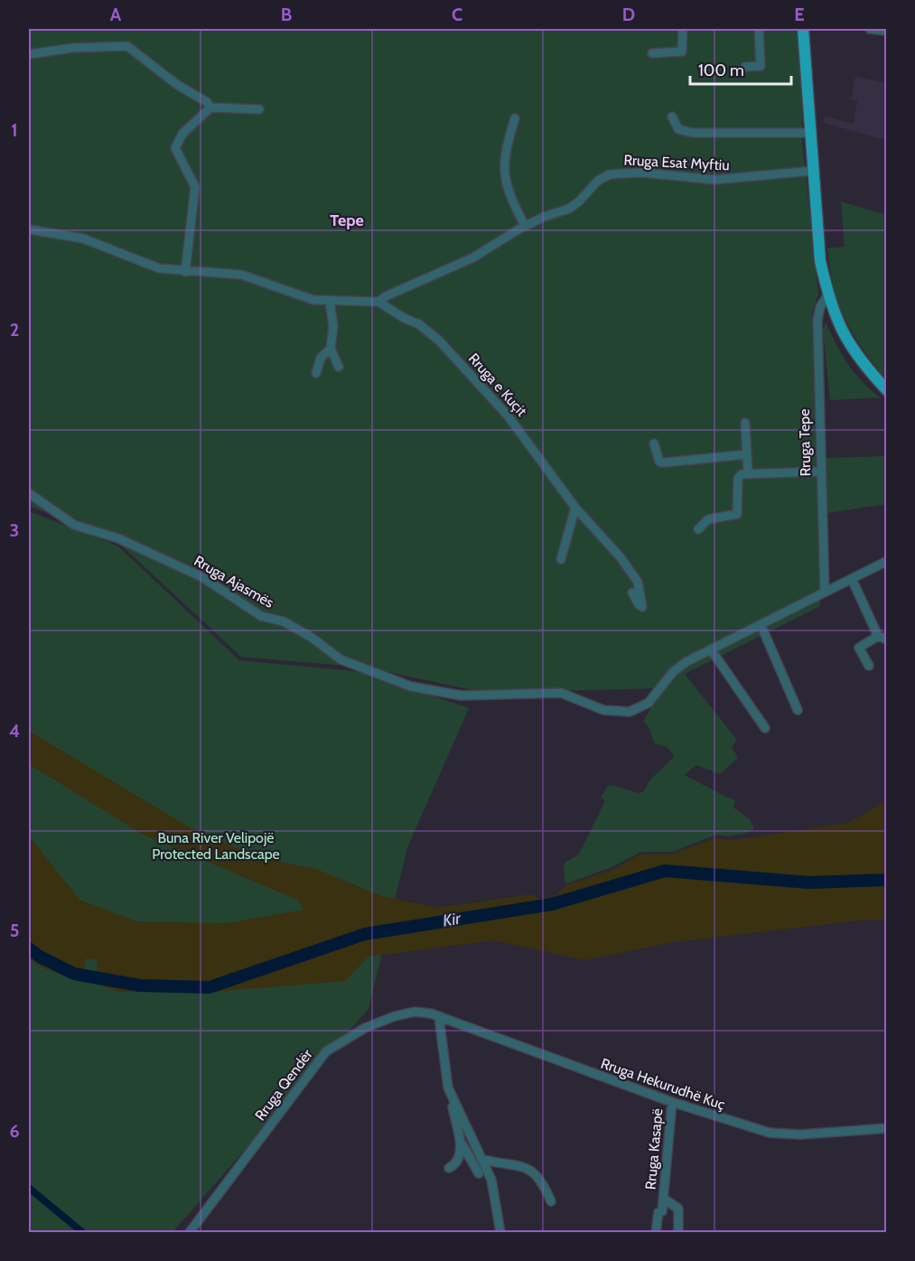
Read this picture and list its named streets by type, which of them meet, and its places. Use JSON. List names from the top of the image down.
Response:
{
  "streets": {
    "street": [
      "Rruga Esat Myftiu",
      "Rruga e Kuçit",
      "Rruga Tepe",
      "Rruga Ajasmës",
      "Rruga Hekurudhë Kuç",
      "Rruga Qendër",
      "Rruga Kasapë"
    ]
  },
  "crossings": [
    ["Rruga Esat Myftiu", "Rruga e Kuçit"],
    ["Rruga Hekurudhë Kuç", "Rruga Qendër"],
    ["Rruga Hekurudhë Kuç", "Rruga Kasapë"]
  ],
  "districts": ["Tepe"],
  "water": ["Kir"],
  "parks": ["Buna River Velipojë Protected Landscape"],
  "scale_bar": "100 m",
  "grid": {
    "columns": [
      "A",
      "B",
      "C",
      "D",
      "E"
    ],
    "rows": [
      "1",
      "2",
      "3",
      "4",
      "5",
      "6"
    ]
  }
}
